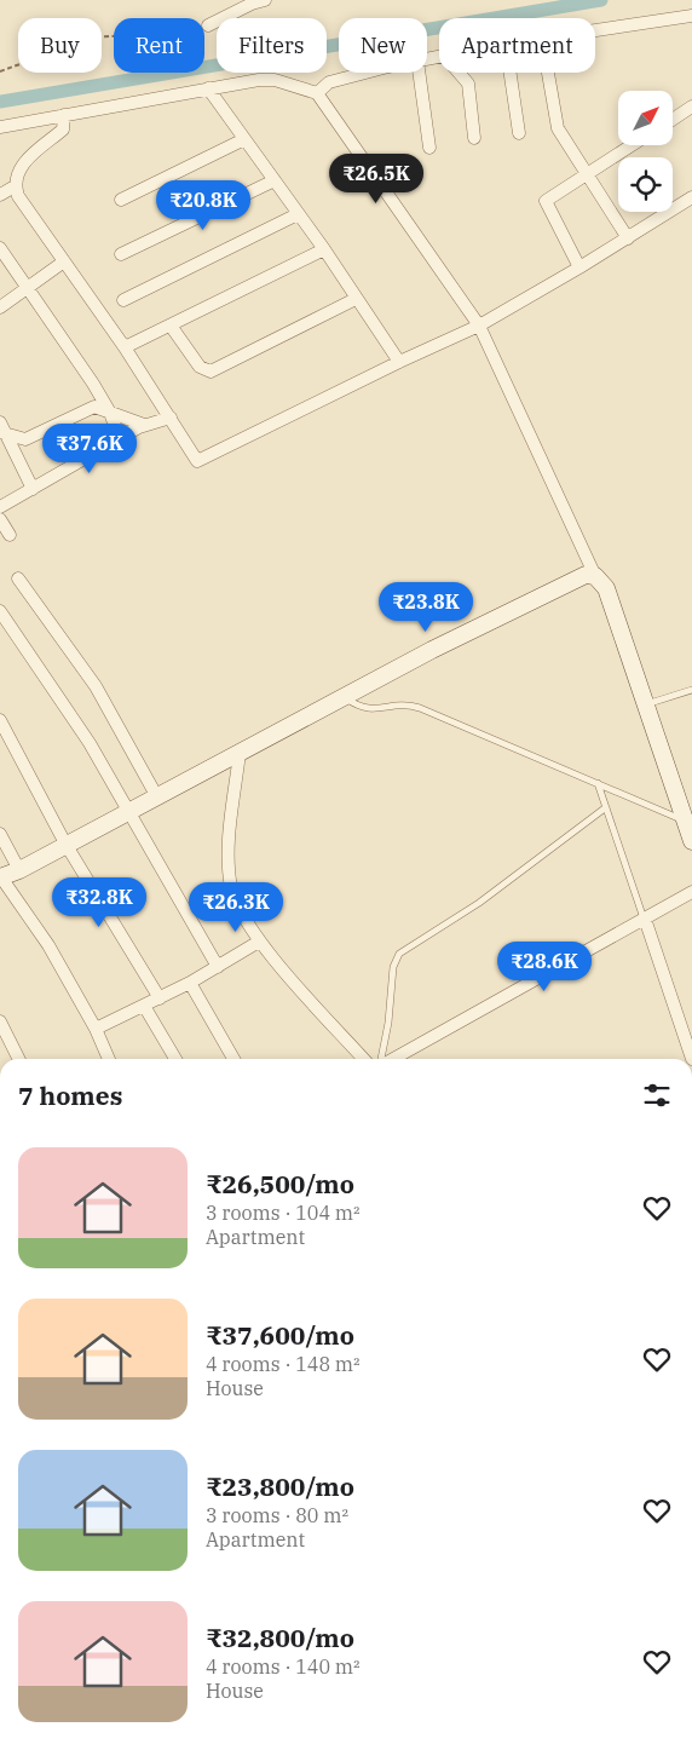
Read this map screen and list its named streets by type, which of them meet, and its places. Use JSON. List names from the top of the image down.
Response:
{
  "north": "top right",
  "page": {
    "chip": [
      "Buy",
      "Rent",
      "Filters",
      "New",
      "Apartment"
    ],
    "price": [
      "₹26.5K",
      "₹20.8K",
      "₹37.6K",
      "₹23.8K",
      "₹32.8K",
      "₹26.3K",
      "₹28.6K"
    ],
    "heading": "7 homes",
    "list": [
      {
        "name": "₹26,500/mo",
        "note": "3 rooms · 104 m² · Apartment"
      },
      {
        "name": "₹37,600/mo",
        "note": "4 rooms · 148 m² · House"
      },
      {
        "name": "₹23,800/mo",
        "note": "3 rooms · 80 m² · Apartment"
      },
      {
        "name": "₹32,800/mo",
        "note": "4 rooms · 140 m² · House"
      }
    ]
  }
}
